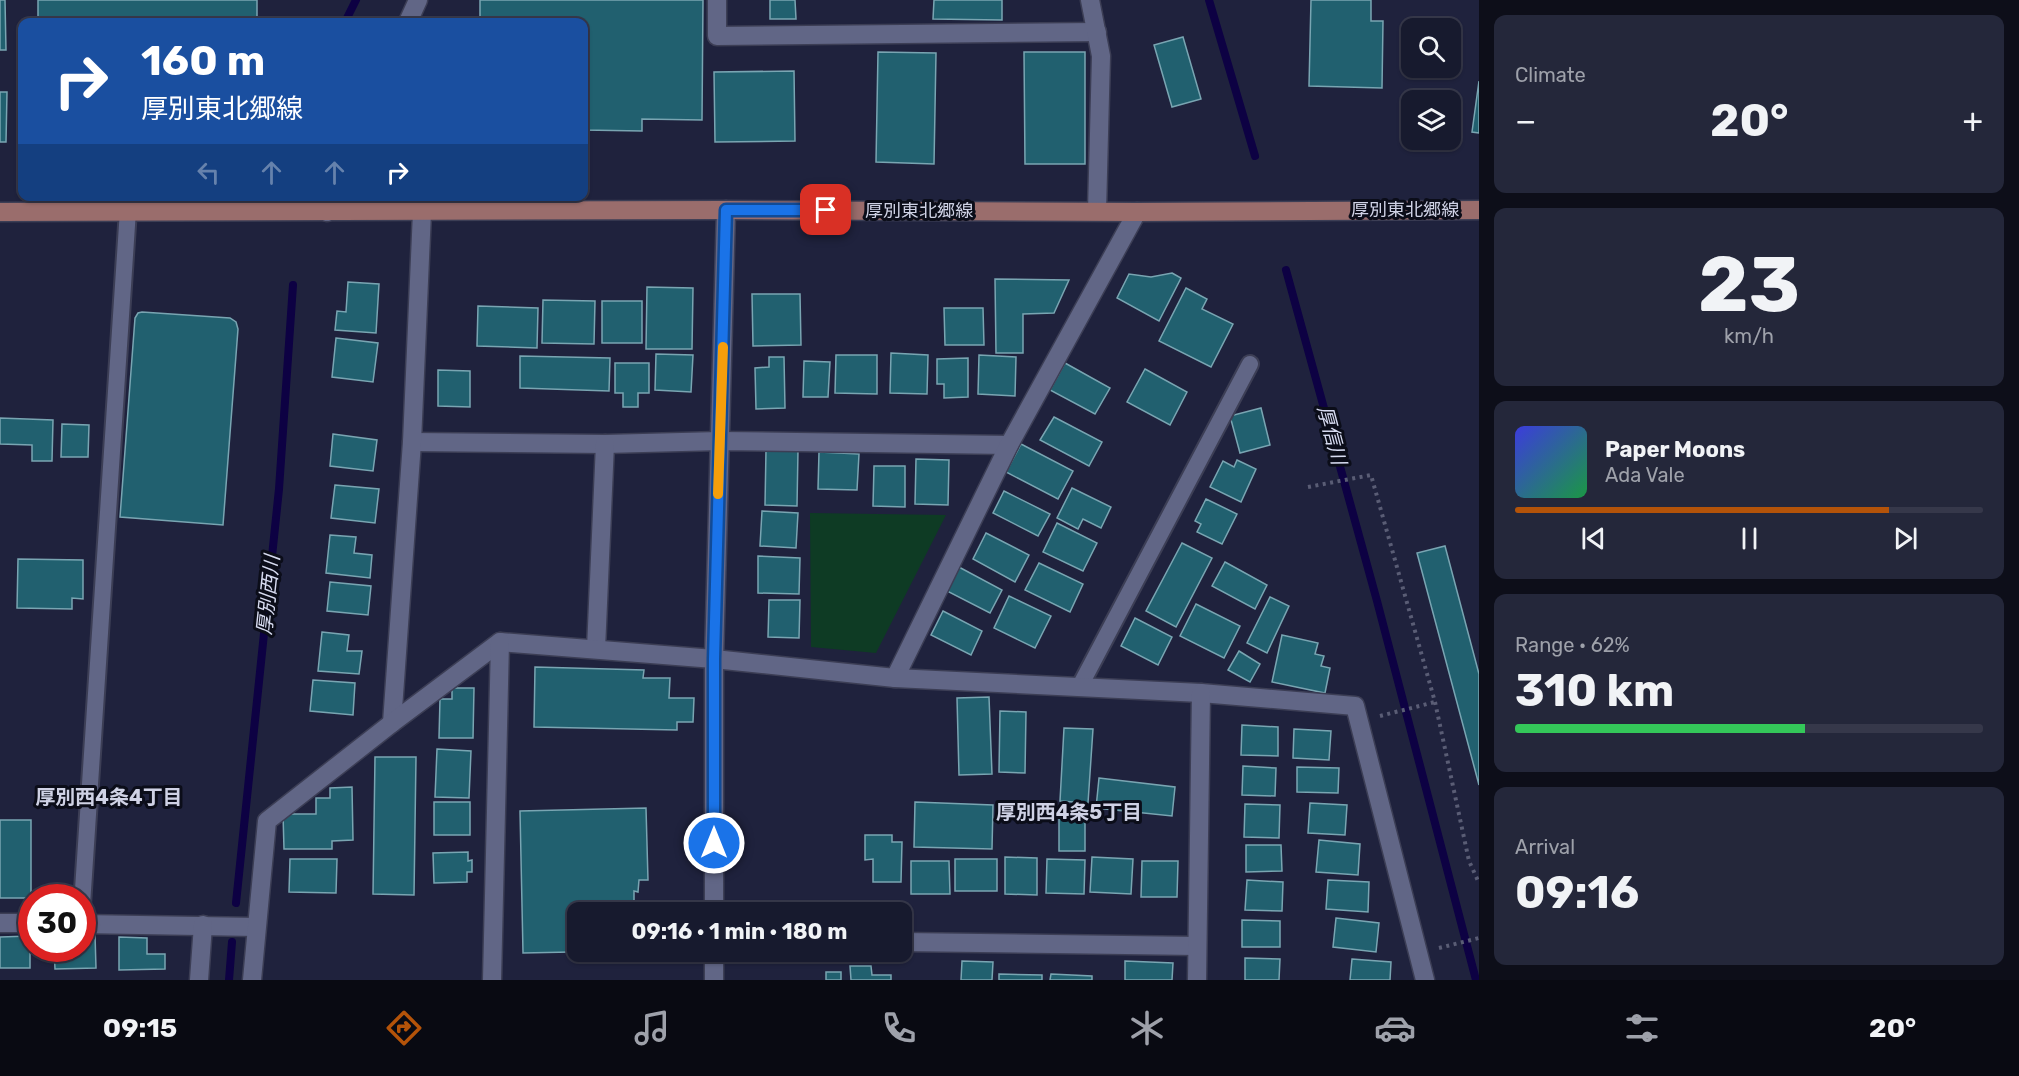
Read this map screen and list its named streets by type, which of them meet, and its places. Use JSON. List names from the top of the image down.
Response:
{
  "streets": {
    "main road": ["厚別東北郷線"]
  },
  "districts": ["厚別西4条4丁目", "厚別西4条5丁目"],
  "water": ["厚信川", "厚別西川"],
  "page": {
    "tile": [
      "Climate",
      ["23", "km/h"],
      ["Range · 62%", "310 km"],
      ["Arrival", "09:16"]
    ],
    "turn": ["160 m", "厚別東北郷線"],
    "heat": ["−", "20°", "+"],
    "song": ["Paper Moons", "Ada Vale"],
    "limit": "30",
    "trip": "09:16 · 1 min · 180 m",
    "tabs": ["09:15", "20°"]
  }
}
